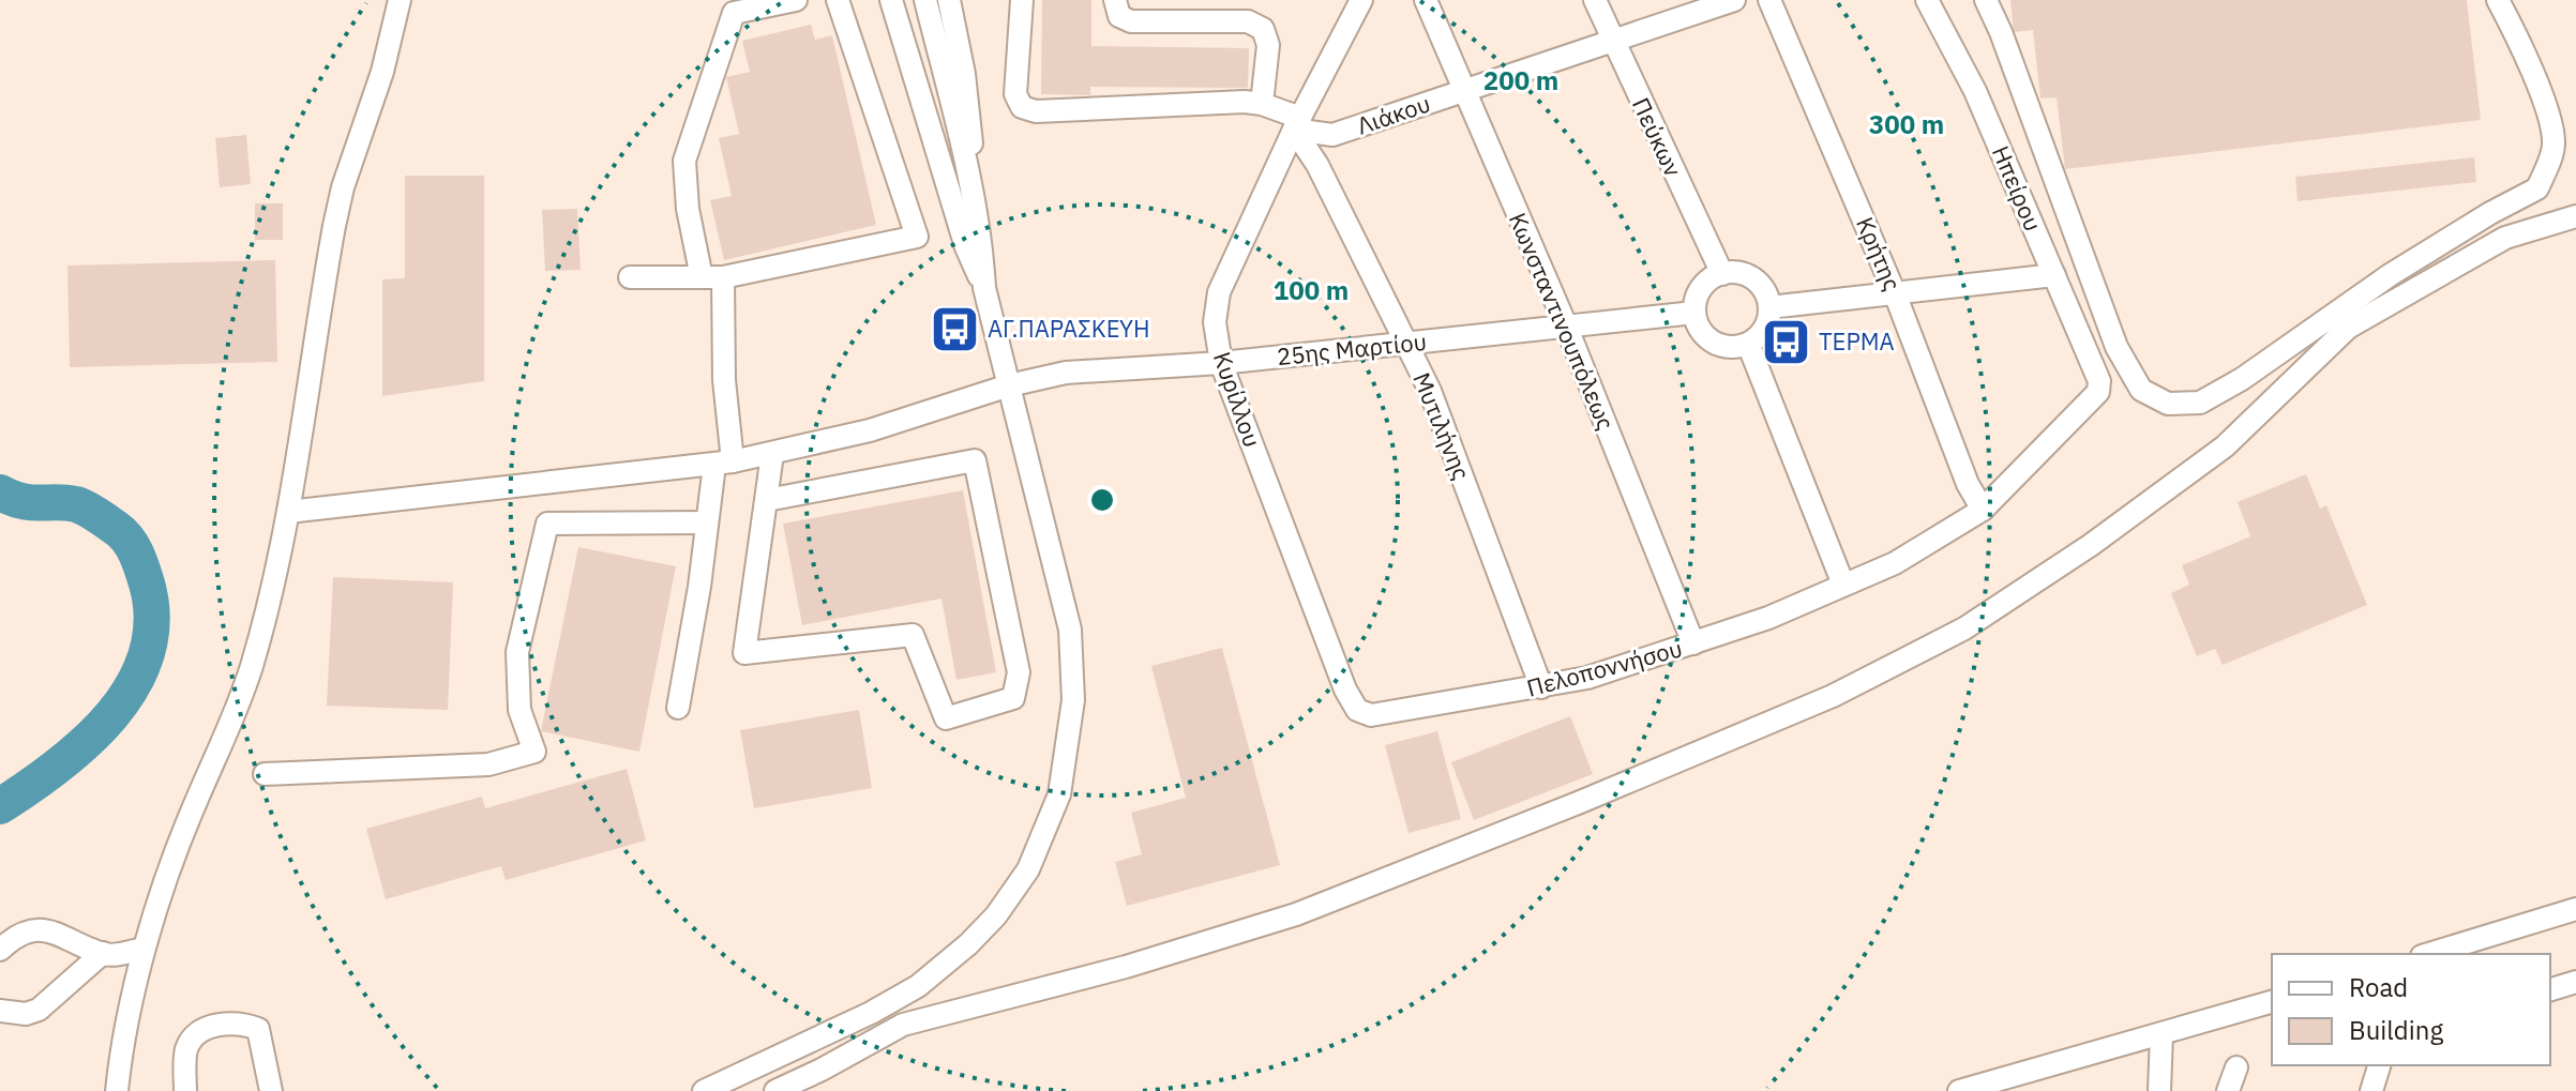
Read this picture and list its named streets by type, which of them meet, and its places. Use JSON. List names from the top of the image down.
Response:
{
  "streets": {
    "street": [
      "Λιάκου",
      "Πεύκων",
      "Ηπείρου",
      "Κρήτης",
      "Κωνσταντινουπόλεως",
      "25ης Μαρτίου",
      "Κυρίλλου",
      "Μυτιλήνης",
      "Πελοποννήσου"
    ]
  },
  "crossings": [
    ["Λιάκου", "Πεύκων"],
    ["Λιάκου", "Κωνσταντινουπόλεως"],
    ["Λιάκου", "Κυρίλλου"],
    ["Λιάκου", "Μυτιλήνης"],
    ["Πεύκων", "25ης Μαρτίου"],
    ["Ηπείρου", "Πελοποννήσου"],
    ["Κρήτης", "Πελοποννήσου"],
    ["Κωνσταντινουπόλεως", "25ης Μαρτίου"],
    ["Κωνσταντινουπόλεως", "Πελοποννήσου"],
    ["25ης Μαρτίου", "Κυρίλλου"],
    ["25ης Μαρτίου", "Μυτιλήνης"],
    ["Κυρίλλου", "Μυτιλήνης"],
    ["Κυρίλλου", "Πελοποννήσου"],
    ["Μυτιλήνης", "Πελοποννήσου"]
  ],
  "places": {
    "bus stop": ["ΑΓ.ΠΑΡΑΣΚΕΥΗ", "ΤΕΡΜΑ"]
  },
  "legend": ["Road", "Building"],
  "rings": ["200 m", "300 m", "100 m"]
}
